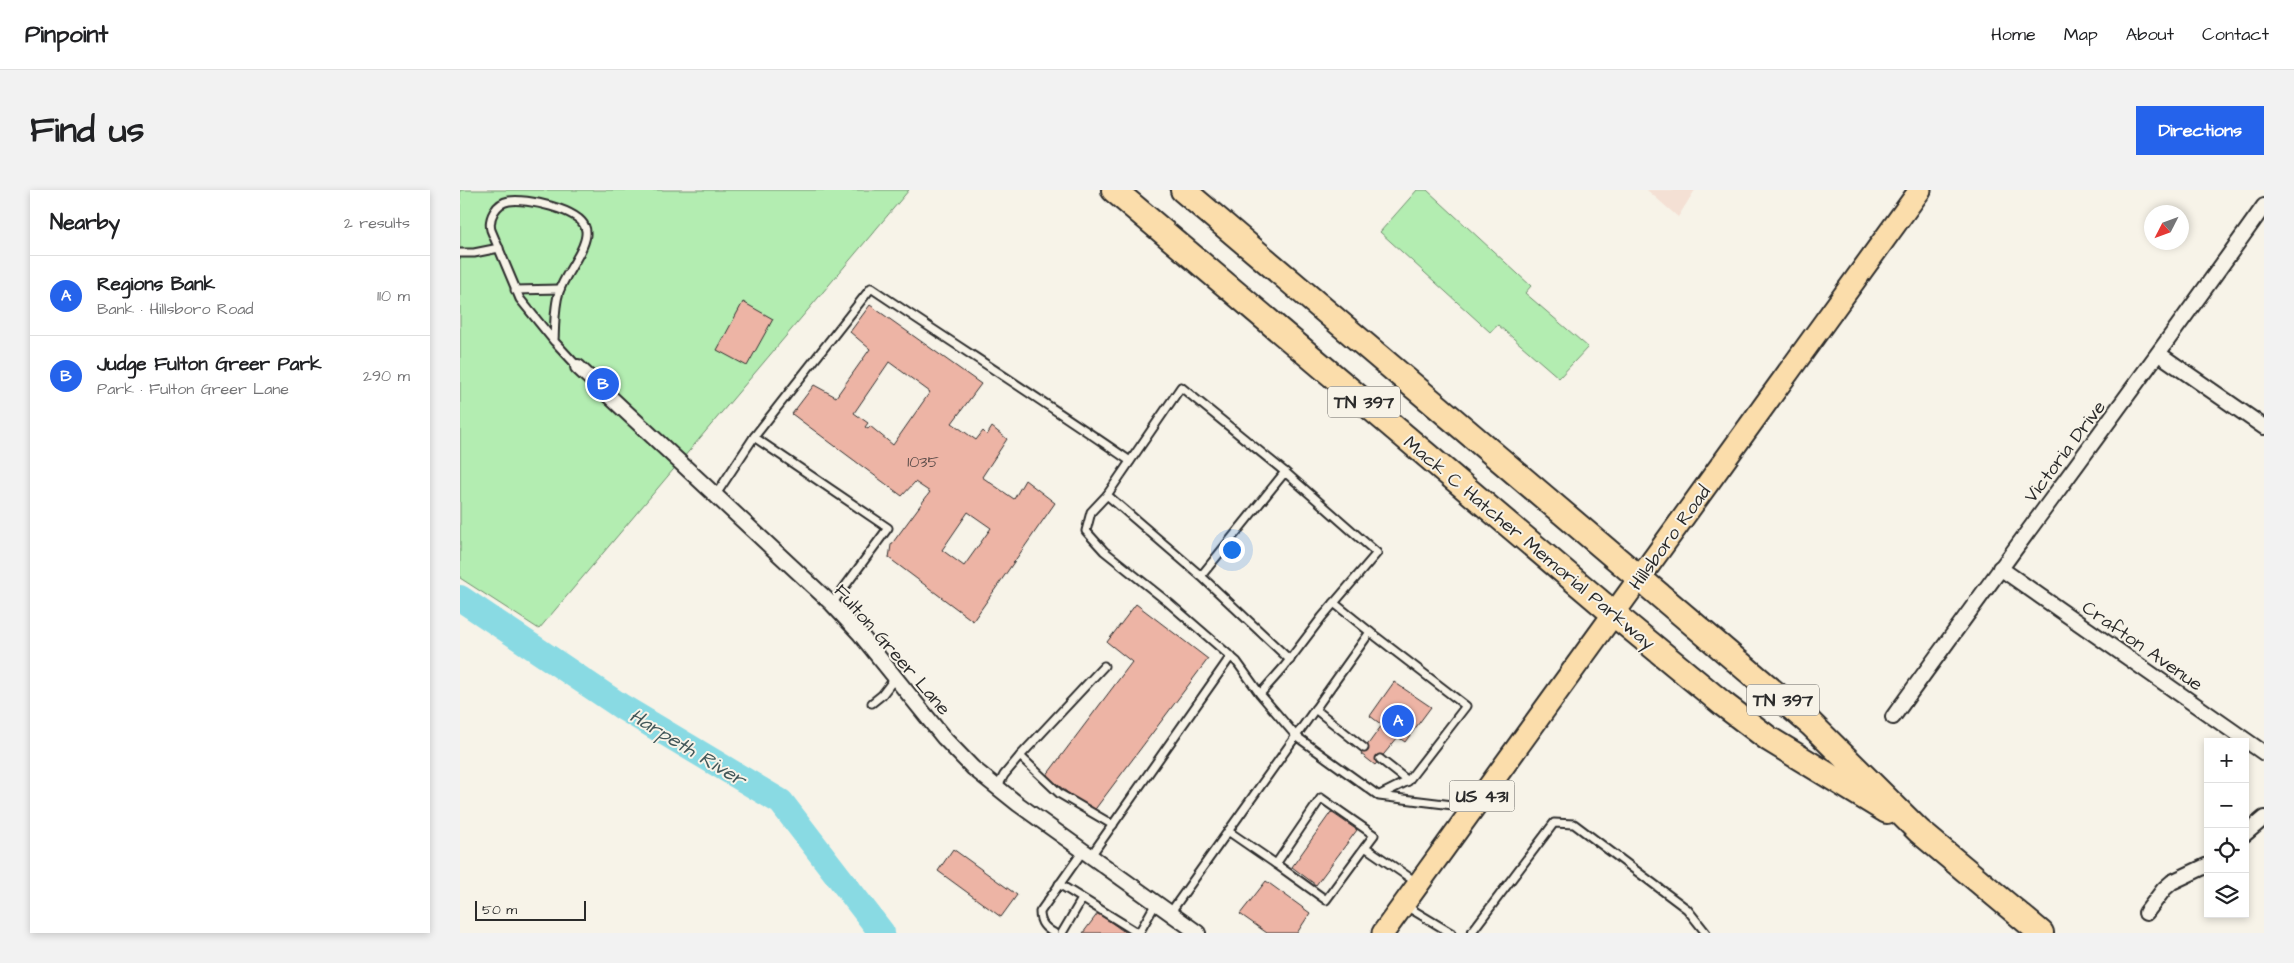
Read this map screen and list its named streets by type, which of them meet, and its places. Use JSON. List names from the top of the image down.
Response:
{
  "streets": {
    "highway": ["TN 397", "Mack C Hatcher Memorial Parkway"],
    "main road": ["Hillsboro Road", "US 431"],
    "street": ["Victoria Drive", "Crafton Avenue", "Fulton Greer Lane"]
  },
  "crossings": [
    ["Victoria Drive", "Crafton Avenue"],
    ["Hillsboro Road", "Mack C Hatcher Memorial Parkway"]
  ],
  "water": ["Harpeth River"],
  "house_numbers": ["1035"],
  "scale_bar": "50 m",
  "north": "bottom left",
  "page": {
    "header": "Pinpoint",
    "nav": [
      "Home",
      "Map",
      "About",
      "Contact"
    ],
    "title": "Find us",
    "buttons": "Directions",
    "heading": ["Nearby", "2 results"],
    "list": [
      {
        "mark": "A",
        "name": "Regions Bank",
        "note": "Bank · Hillsboro Road",
        "value": "110 m"
      },
      {
        "mark": "B",
        "name": "Judge Fulton Greer Park",
        "note": "Park · Fulton Greer Lane",
        "value": "290 m"
      }
    ],
    "pins": ["B", "A"],
    "map_buttons": ["+", "−"],
    "scale": "50 m"
  }
}
